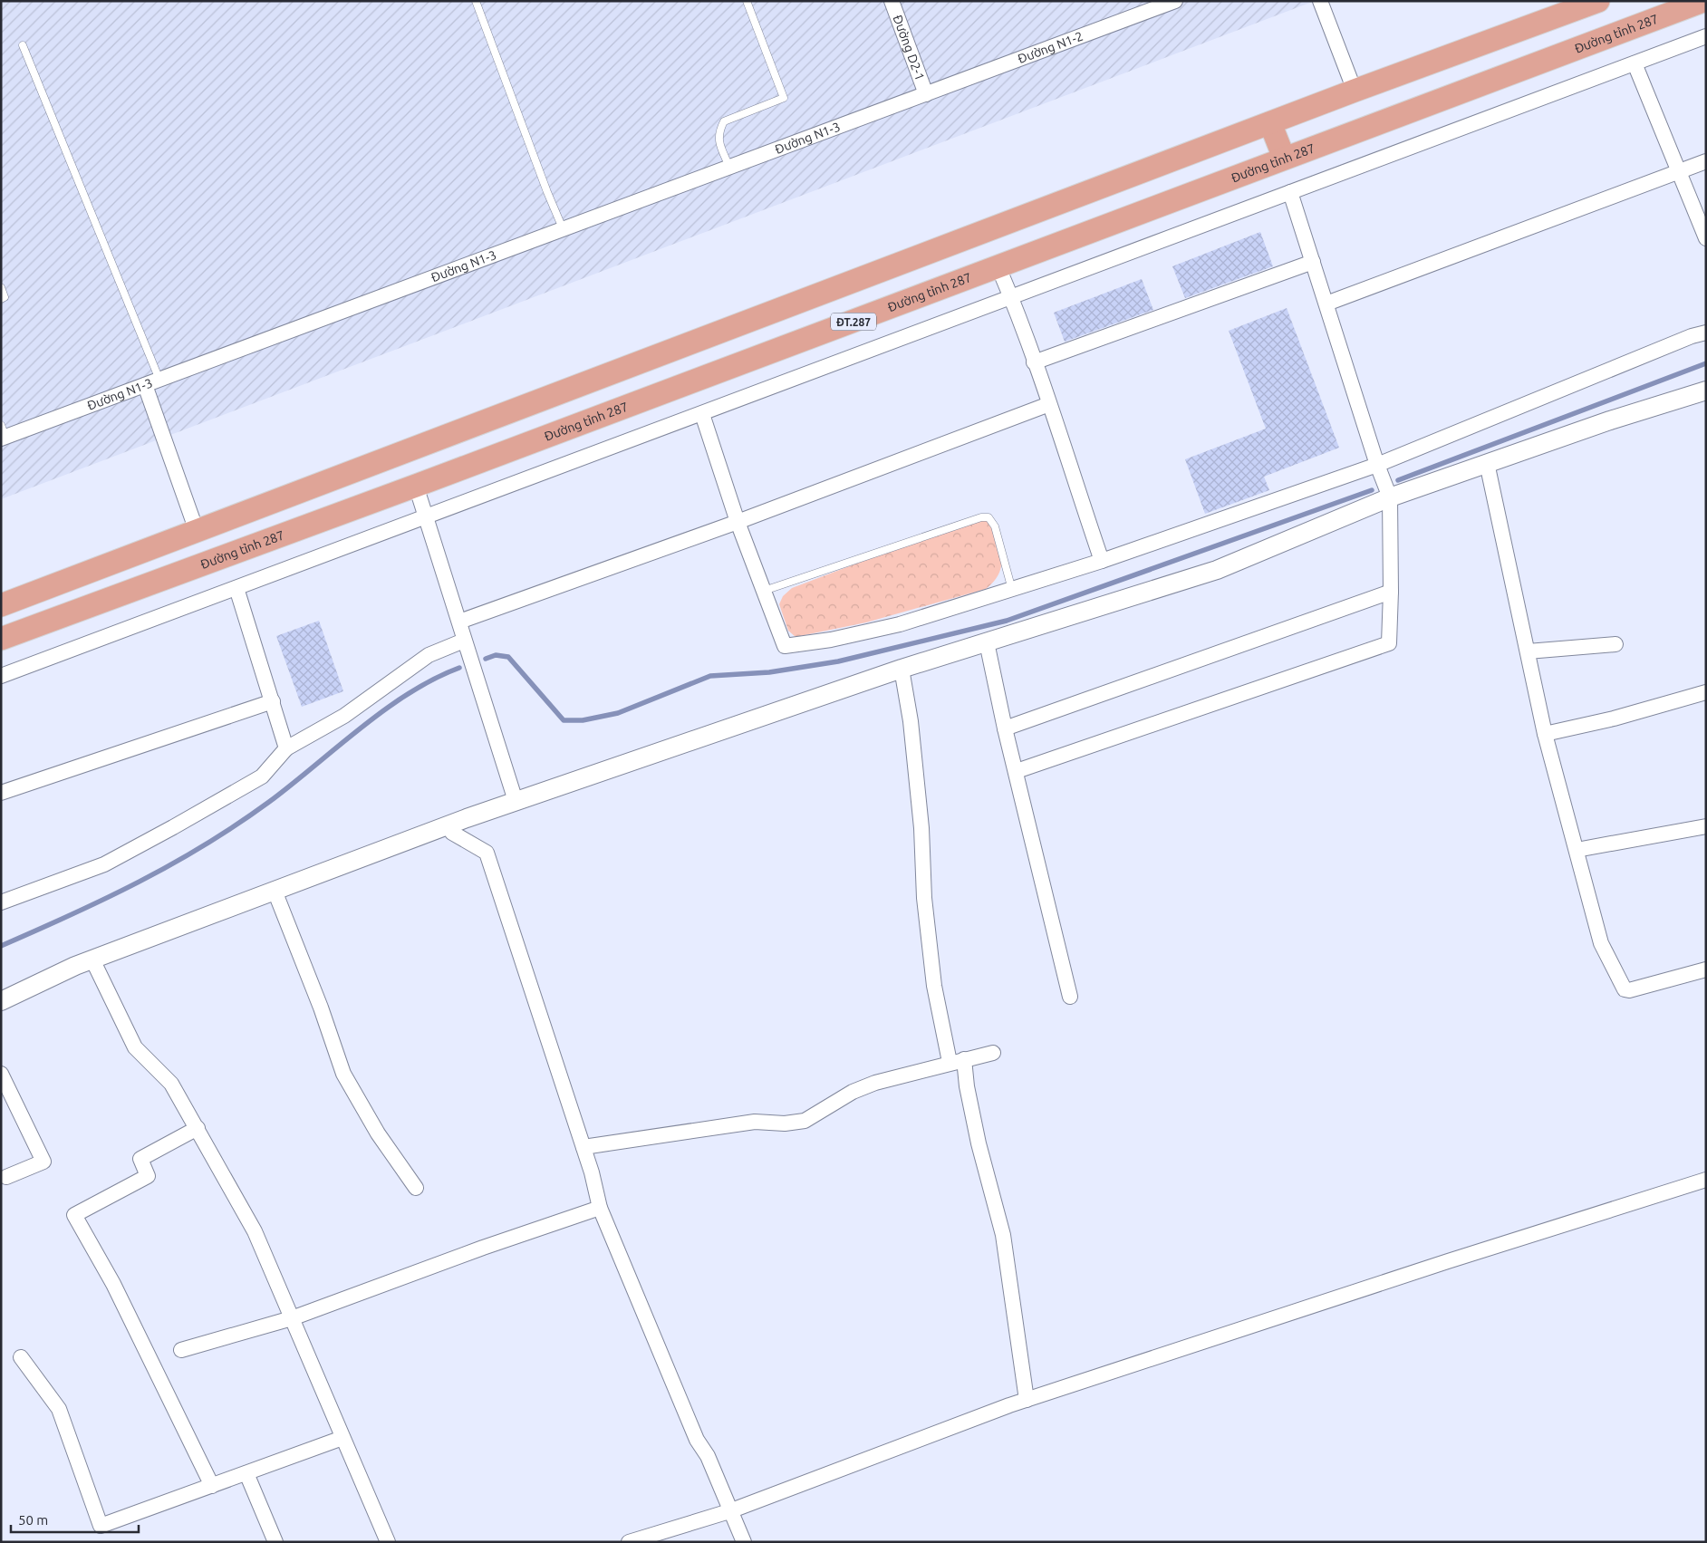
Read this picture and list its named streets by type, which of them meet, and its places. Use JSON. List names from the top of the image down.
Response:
{
  "streets": {
    "main road": ["Đường tỉnh 287", "ĐT.287"],
    "street": ["Đường D2-1", "Đường N1-2", "Đường N1-3"]
  },
  "crossings": [
    ["Đường D2-1", "Đường N1-2"],
    ["Đường D2-1", "Đường N1-3"],
    ["Đường N1-2", "Đường N1-3"]
  ],
  "scale_bar": "50 m"
}
